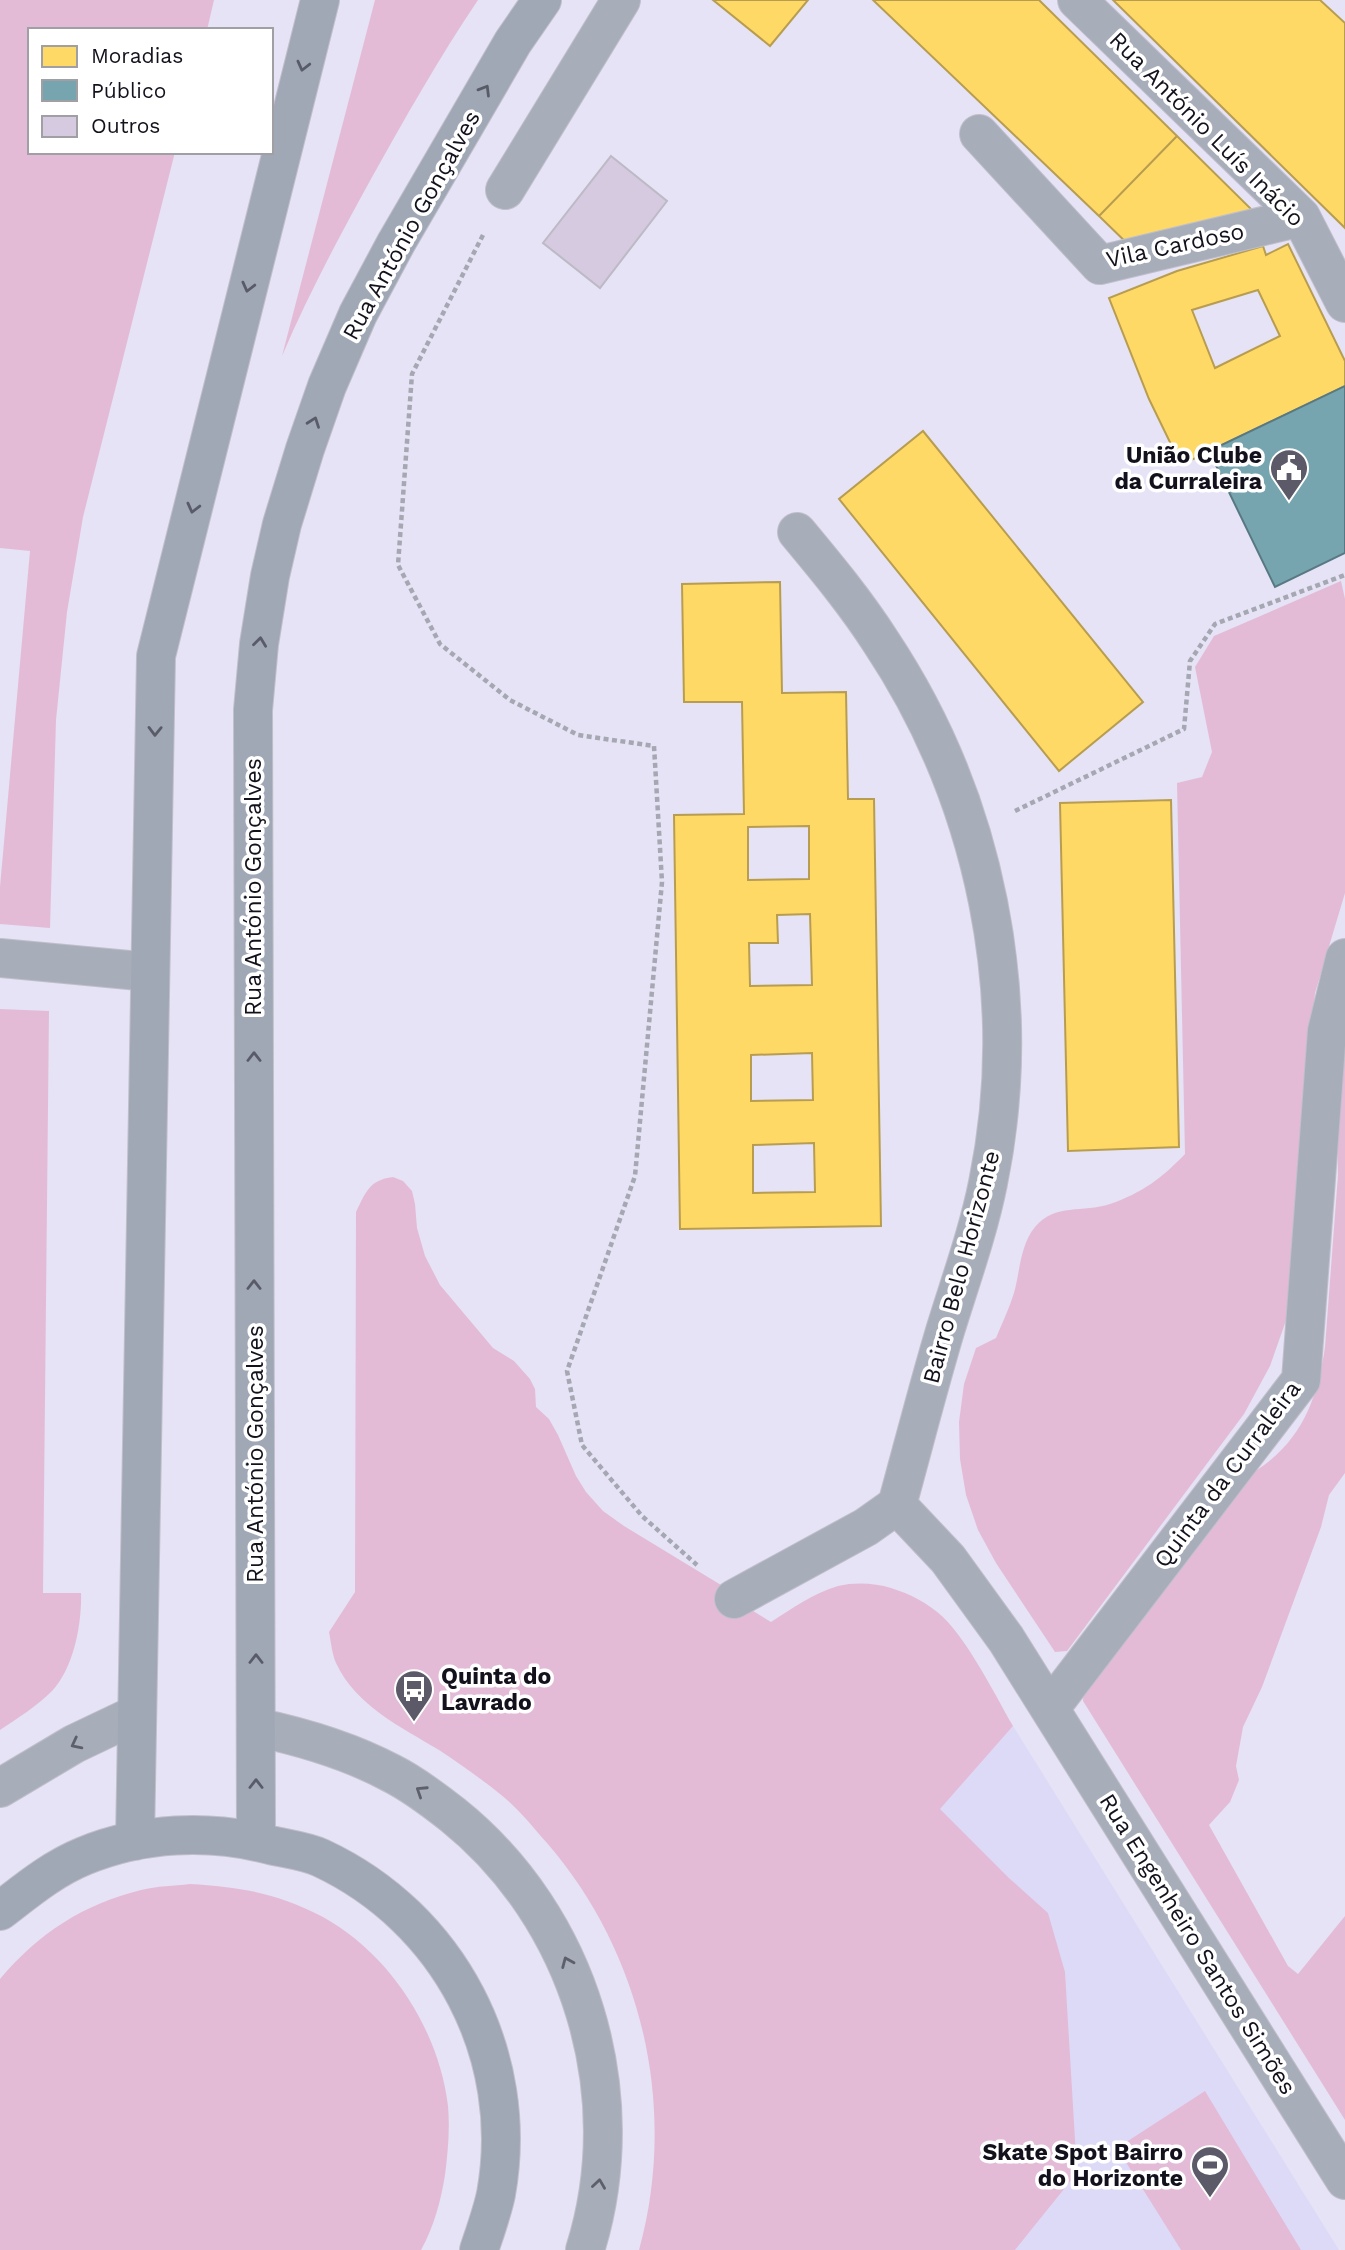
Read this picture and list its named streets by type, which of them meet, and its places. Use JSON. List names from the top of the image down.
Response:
{
  "streets": {
    "main road": ["Rua António Gonçalves"],
    "street": [
      "Rua António Luís Inácio",
      "Vila Cardoso",
      "Bairro Belo Horizonte",
      "Quinta da Curraleira",
      "Rua Engenheiro Santos Simões"
    ]
  },
  "crossings": [
    ["Rua António Luís Inácio", "Vila Cardoso"],
    ["Bairro Belo Horizonte", "Rua Engenheiro Santos Simões"],
    ["Quinta da Curraleira", "Rua Engenheiro Santos Simões"]
  ],
  "places": {
    "public building": ["União Clube da Curraleira"],
    "bus stop": ["Quinta do Lavrado"],
    "sports": ["Skate Spot Bairro do Horizonte"]
  },
  "legend": ["Moradias", "Público", "Outros"]
}
